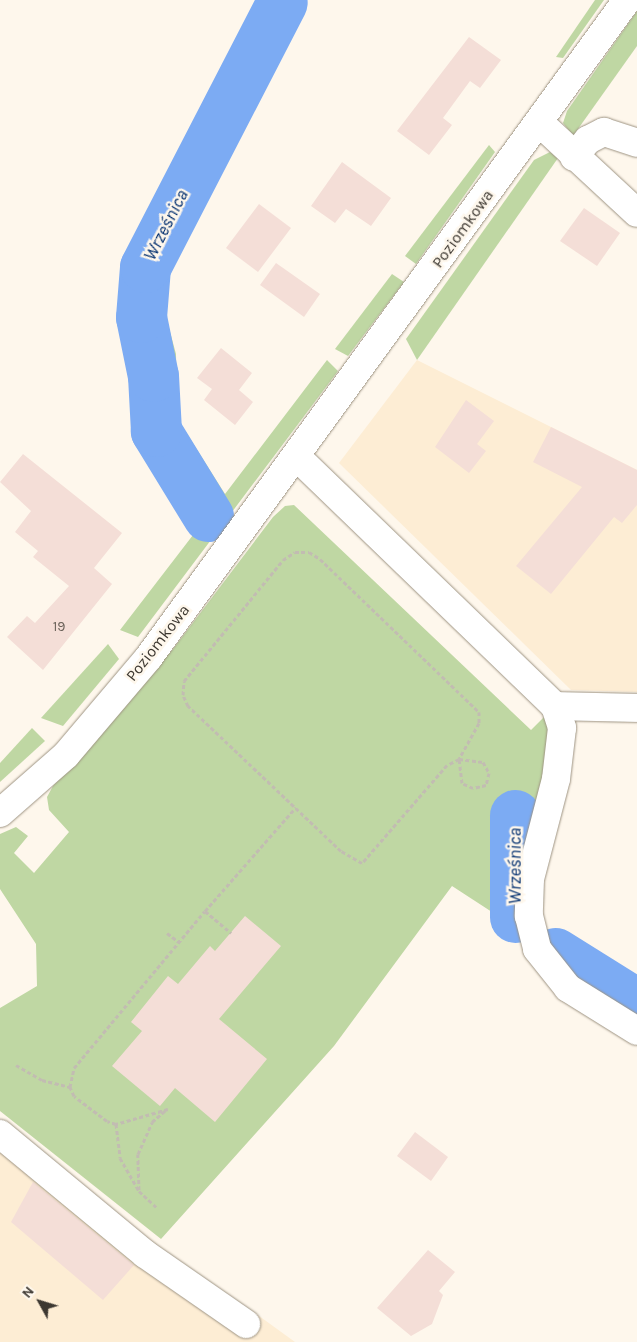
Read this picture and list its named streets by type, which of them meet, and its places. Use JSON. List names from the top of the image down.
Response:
{
  "streets": {
    "street": ["Poziomkowa"]
  },
  "water": ["Wrześnica"],
  "house_numbers": ["19"],
  "north": "top left"
}
